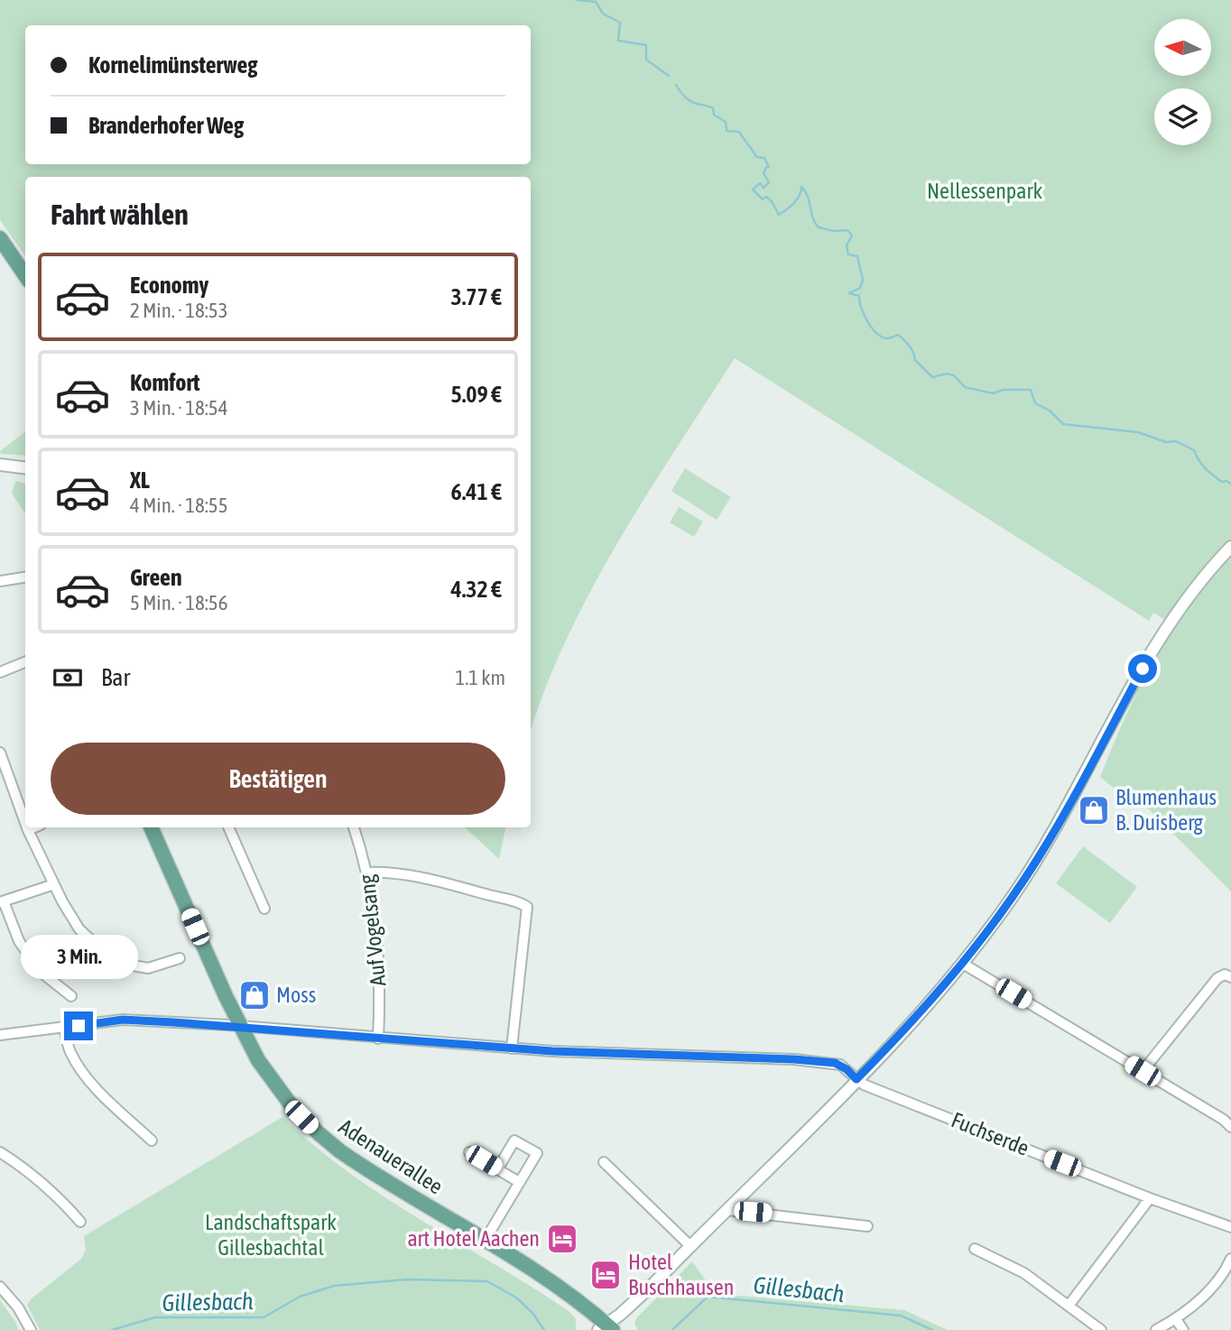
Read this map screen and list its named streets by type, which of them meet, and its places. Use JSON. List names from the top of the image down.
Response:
{
  "streets": {
    "main road": ["Adenauerallee"],
    "street": ["Auf Vogelsang", "Fuchserde"]
  },
  "crossings": [
    ["Auf Vogelsang", "Fuchserde"],
    ["Fuchserde", "Adenauerallee"]
  ],
  "water": ["Gillesbach"],
  "parks": ["Nellessenpark", "Landschaftspark Gillesbachtal"],
  "places": {
    "shop": ["Blumenhaus B. Duisberg", "Moss"],
    "hotel": ["art Hotel Aachen", "Hotel Buschhausen"]
  },
  "north": "left",
  "page": {
    "banner": ["Kornelimünsterweg", "Branderhofer Weg"],
    "heading": "Fahrt wählen",
    "list": [
      {
        "name": "Economy",
        "note": "2 Min. · 18:53",
        "value": "3.77 €"
      },
      {
        "name": "Komfort",
        "note": "3 Min. · 18:54",
        "value": "5.09 €"
      },
      {
        "name": "XL",
        "note": "4 Min. · 18:55",
        "value": "6.41 €"
      },
      {
        "name": "Green",
        "note": "5 Min. · 18:56",
        "value": "4.32 €"
      }
    ],
    "pay": ["Bar", "1.1 km"],
    "buttons": "Bestätigen",
    "bubble": "3 Min."
  }
}
